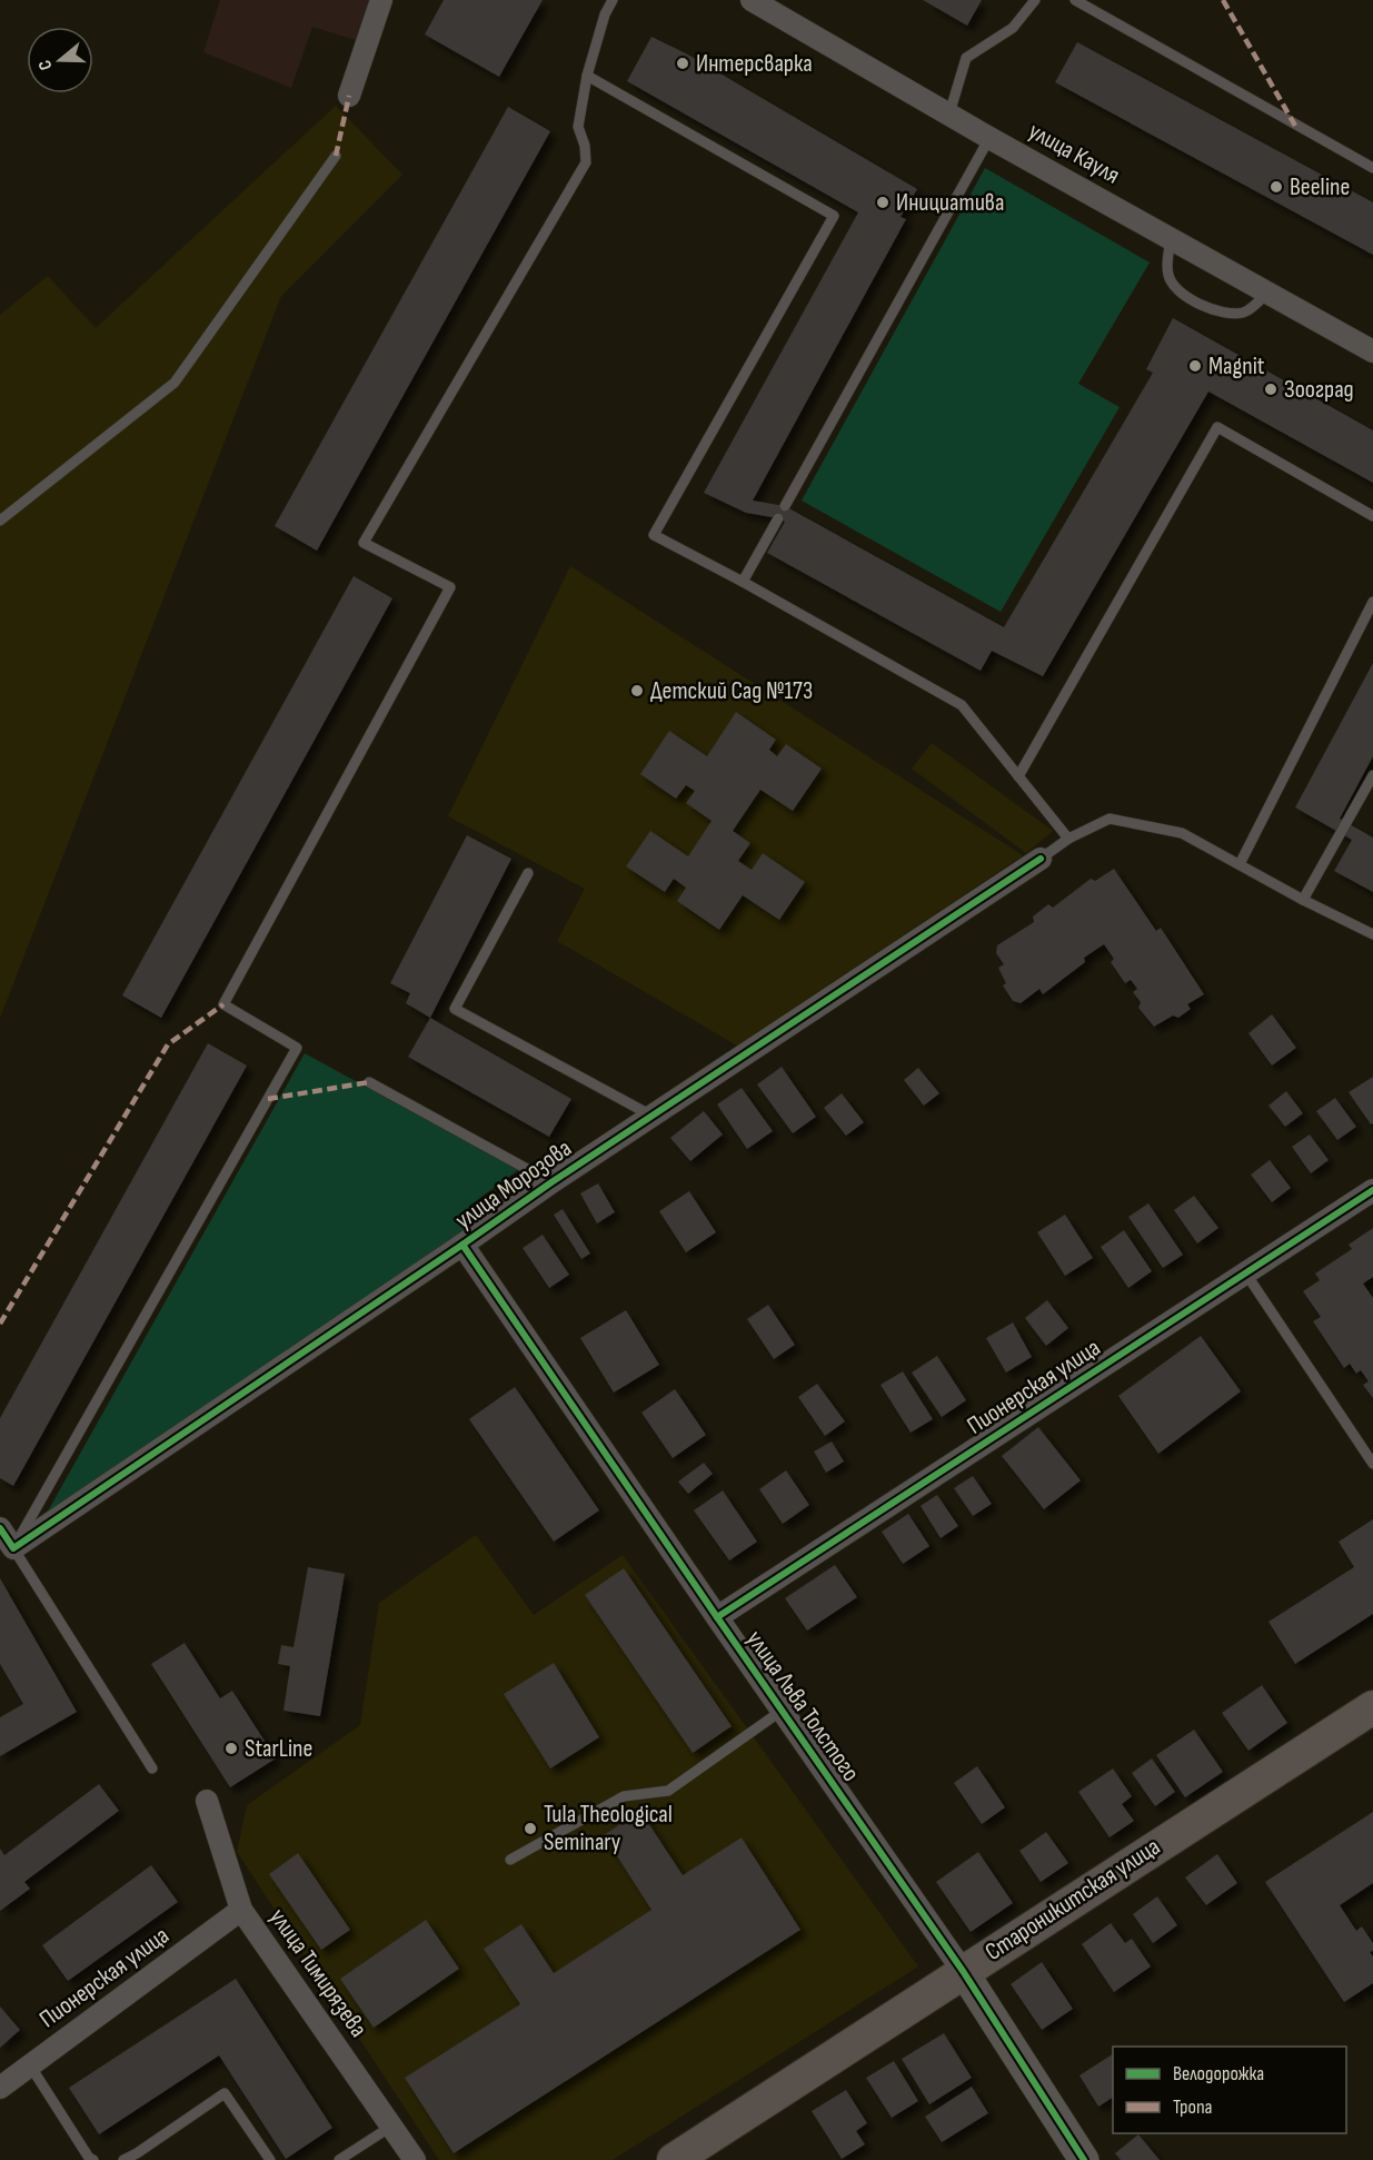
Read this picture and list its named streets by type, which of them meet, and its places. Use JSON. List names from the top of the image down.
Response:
{
  "streets": {
    "main road": ["Староникитская улица"],
    "street": [
      "улица Кауля",
      "улица Морозова",
      "Пионерская улица",
      "улица Льва Толстого",
      "улица Тимирязева"
    ]
  },
  "crossings": [
    ["улица Морозова", "улица Льва Толстого"],
    ["Пионерская улица", "улица Льва Толстого"],
    ["Пионерская улица", "улица Тимирязева"],
    ["улица Льва Толстого", "Староникитская улица"]
  ],
  "places": [
    "Интерсварка",
    "Beeline",
    "Инициатива",
    "Magnit",
    "Зооград",
    "Детский Сад №173",
    "StarLine",
    "Tula Theological Seminary"
  ],
  "legend": ["Велодорожка", "Тропа"],
  "north": "left"
}
